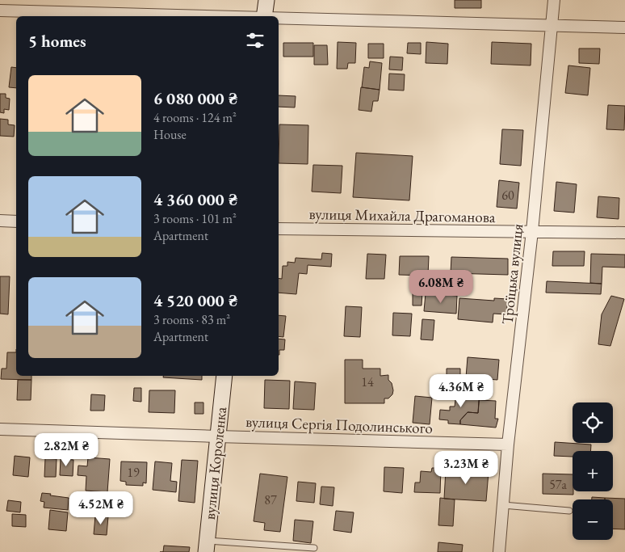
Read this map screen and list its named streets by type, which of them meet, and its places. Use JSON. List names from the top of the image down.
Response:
{
  "streets": {
    "street": [
      "вулиця Михайла Драгоманова",
      "Троїцька вулиця",
      "вулиця Сергія Подолинського",
      "вулиця Короленка"
    ]
  },
  "crossings": [
    ["вулиця Михайла Драгоманова", "Троїцька вулиця"],
    ["Троїцька вулиця", "вулиця Сергія Подолинського"],
    ["вулиця Сергія Подолинського", "вулиця Короленка"]
  ],
  "house_numbers": [
    "60",
    "14",
    "19",
    "57а",
    "87"
  ],
  "page": {
    "heading": "5 homes",
    "list": [
      {
        "name": "6 080 000 ₴",
        "note": "4 rooms · 124 m² · House"
      },
      {
        "name": "4 360 000 ₴",
        "note": "3 rooms · 101 m² · Apartment"
      },
      {
        "name": "4 520 000 ₴",
        "note": "3 rooms · 83 m² · Apartment"
      }
    ],
    "price": [
      "6.08M ₴",
      "4.36M ₴",
      "2.82M ₴",
      "3.23M ₴",
      "4.52M ₴"
    ],
    "map_buttons": ["+", "−"]
  }
}
